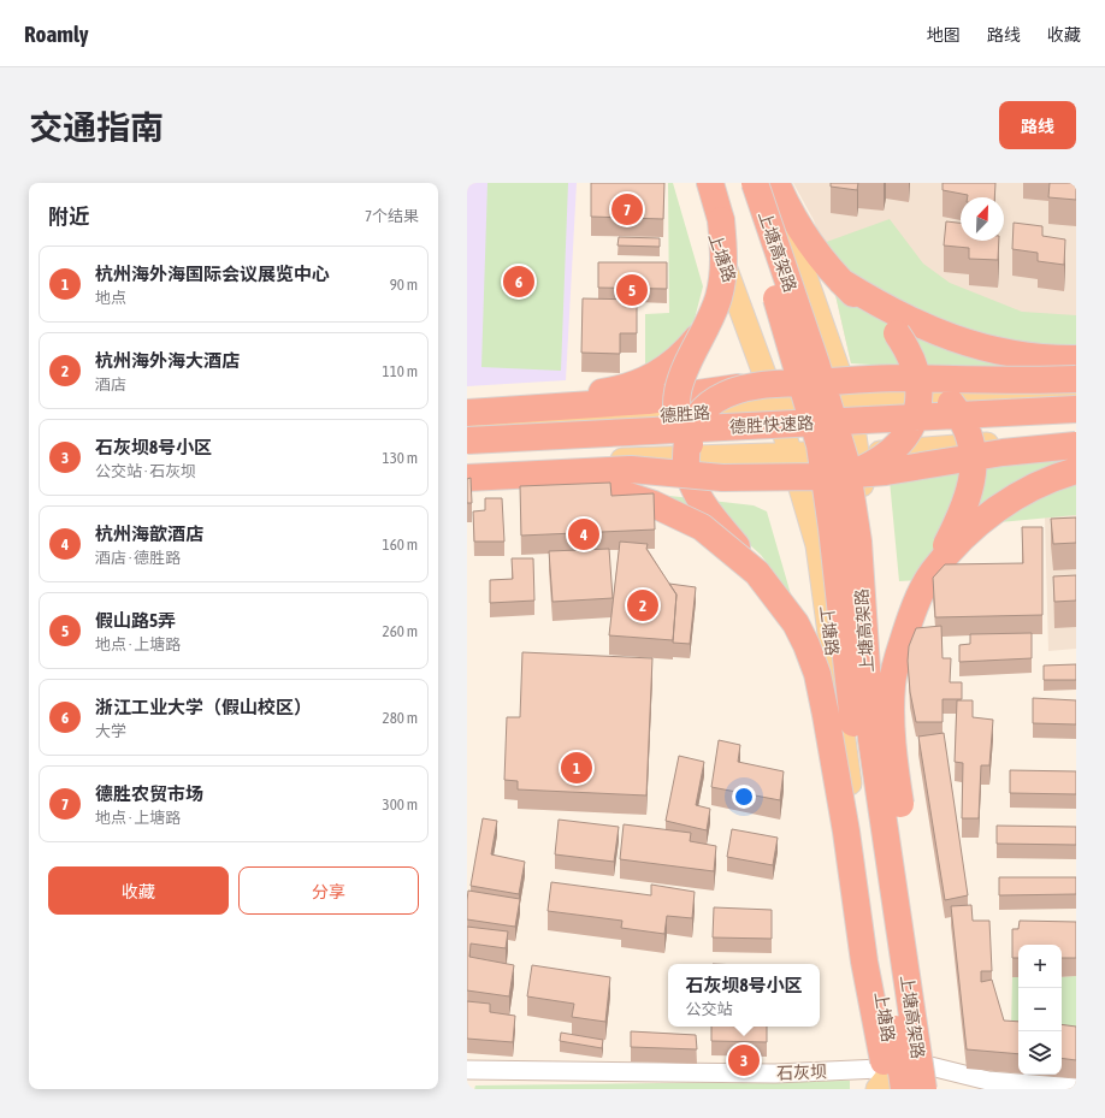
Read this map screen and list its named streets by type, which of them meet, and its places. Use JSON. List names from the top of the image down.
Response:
{
  "streets": {
    "highway": ["上塘高架路", "德胜快速路"],
    "main road": ["上塘路", "德胜路"],
    "street": ["石灰坝"]
  },
  "crossings": [
    ["上塘高架路", "上塘路"],
    ["上塘高架路", "石灰坝"],
    ["上塘路", "德胜路"],
    ["上塘路", "石灰坝"]
  ],
  "north": "top right",
  "page": {
    "header": "Roamly",
    "nav": ["地图", "路线", "收藏"],
    "title": "交通指南",
    "buttons": [
      "路线",
      ["收藏", "分享"]
    ],
    "heading": ["附近", "7个结果"],
    "pins": [
      "7",
      "6",
      "5",
      "4",
      "2",
      "1",
      "3"
    ],
    "list": [
      {
        "mark": "1",
        "name": "杭州海外海国际会议展览中心",
        "note": "地点",
        "value": "90 m"
      },
      {
        "mark": "2",
        "name": "杭州海外海大酒店",
        "note": "酒店",
        "value": "110 m"
      },
      {
        "mark": "3",
        "name": "石灰坝8号小区",
        "note": "公交站 · 石灰坝",
        "value": "130 m"
      },
      {
        "mark": "4",
        "name": "杭州海歆酒店",
        "note": "酒店 · 德胜路",
        "value": "160 m"
      },
      {
        "mark": "5",
        "name": "假山路5弄",
        "note": "地点 · 上塘路",
        "value": "260 m"
      },
      {
        "mark": "6",
        "name": "浙江工业大学（假山校区）",
        "note": "大学",
        "value": "280 m"
      },
      {
        "mark": "7",
        "name": "德胜农贸市场",
        "note": "地点 · 上塘路",
        "value": "300 m"
      }
    ],
    "map_buttons": ["+", "−"],
    "popup": ["石灰坝8号小区", "公交站"]
  }
}
